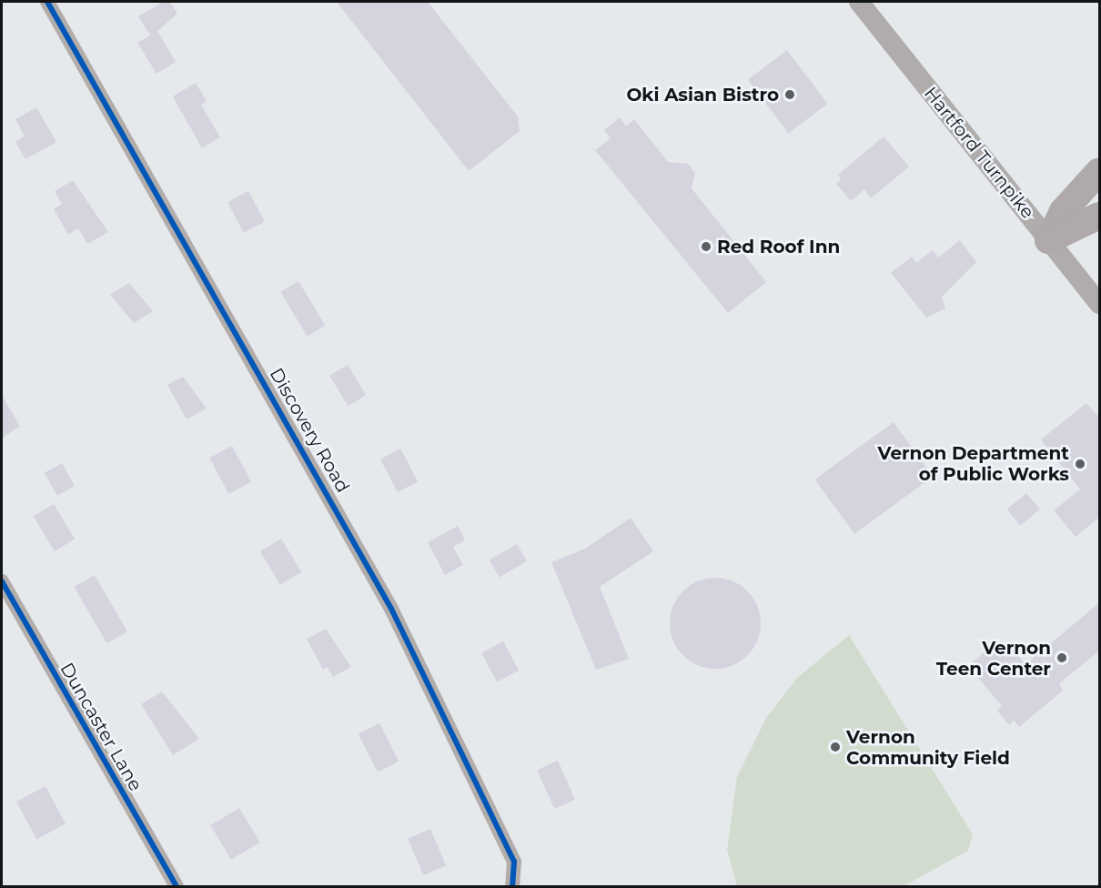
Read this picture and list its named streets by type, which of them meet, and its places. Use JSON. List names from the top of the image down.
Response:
{
  "streets": {
    "main road": ["Hartford Turnpike"],
    "street": ["Discovery Road", "Duncaster Lane"]
  },
  "places": [
    "Oki Asian Bistro",
    "Red Roof Inn",
    "Vernon Department of Public Works",
    "Vernon Teen Center",
    "Vernon Community Field"
  ]
}
